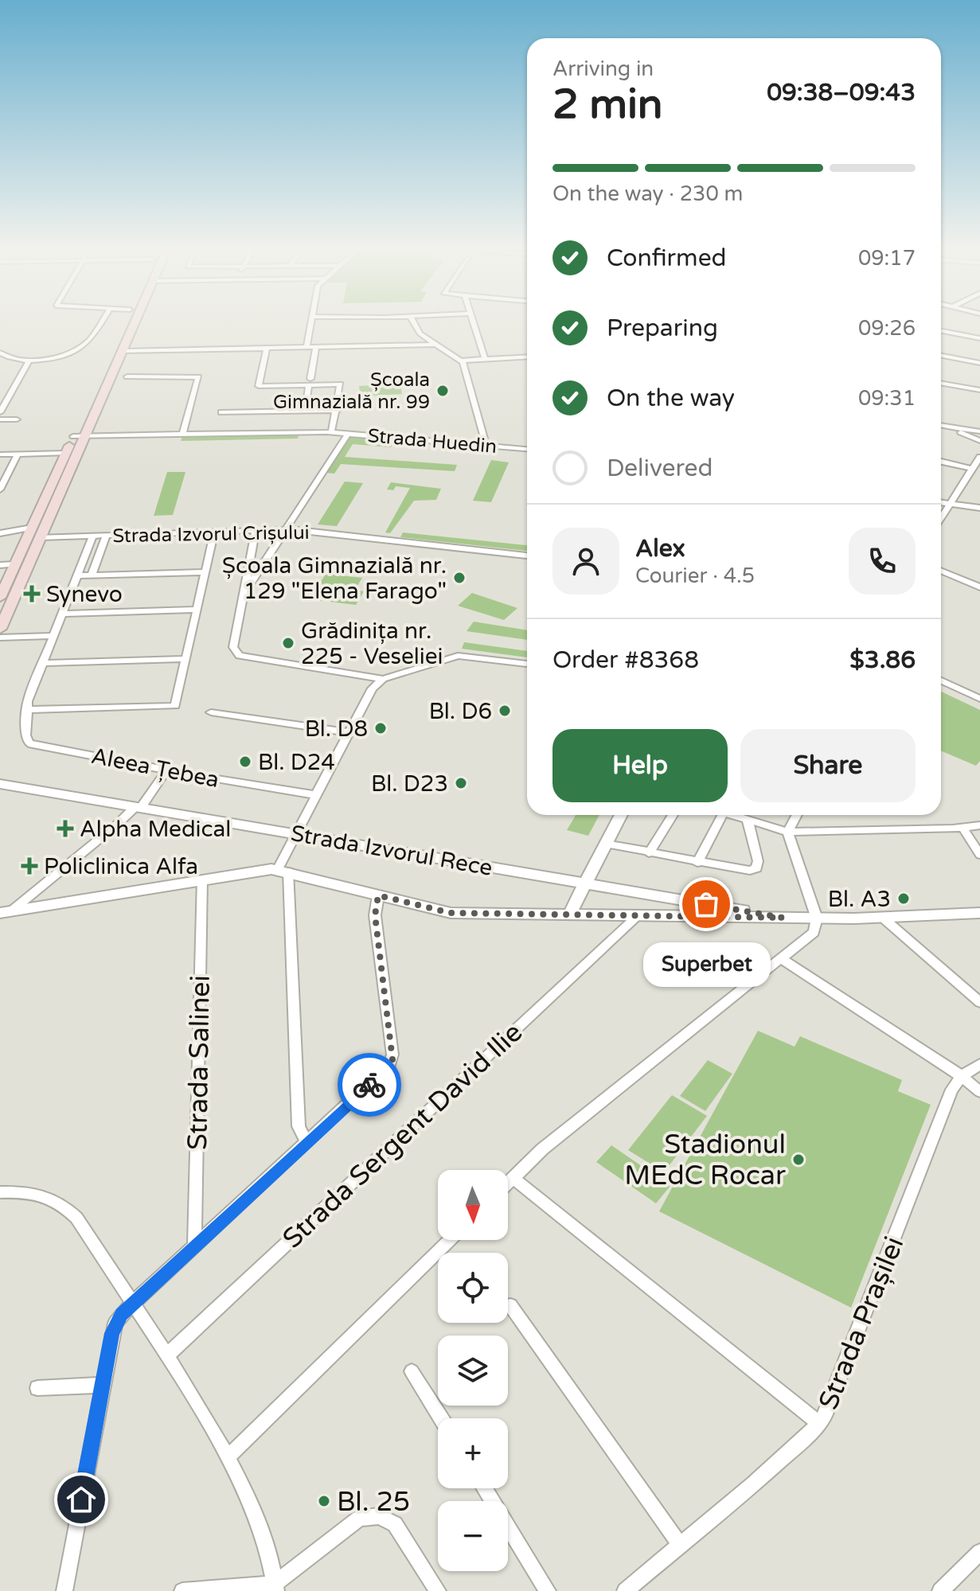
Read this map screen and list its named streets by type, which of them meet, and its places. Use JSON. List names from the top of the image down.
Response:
{
  "streets": {
    "street": [
      "Strada Huedin",
      "Strada Izvorul Crișului",
      "Aleea Țebea",
      "Strada Izvorul Rece",
      "Strada Salinei",
      "Strada Sergent David Ilie",
      "Strada Prașilei"
    ]
  },
  "crossings": [
    ["Strada Izvorul Crișului", "Aleea Țebea"]
  ],
  "places": {
    "other": [
      "Școala Gimnazială nr. 99",
      "Școala Gimnazială nr. 129 \"Elena Farago\"",
      "Grădinița nr. 225 - Veseliei",
      "Bl. D6",
      "Bl. D8",
      "Bl. D24",
      "Bl. D23",
      "Bl. A3",
      "Superbet",
      "Stadionul MEdC Rocar",
      "Bl. 25"
    ],
    "health": ["Synevo", "Alpha Medical", "Policlinica Alfa"]
  },
  "north": "bottom",
  "page": {
    "heading": ["2 min", "Arriving in", "09:38–09:43"],
    "panel": [
      "Alex",
      "Courier · 4.5",
      "Order #8368",
      "$3.86"
    ],
    "bar": "On the way · 230 m",
    "list": [
      ["Confirmed", "09:17"],
      ["Preparing", "09:26"],
      ["On the way", "09:31"],
      "Delivered"
    ],
    "buttons": ["Help", "Share"],
    "bubble": "Superbet",
    "map_buttons": ["+", "−"]
  }
}
